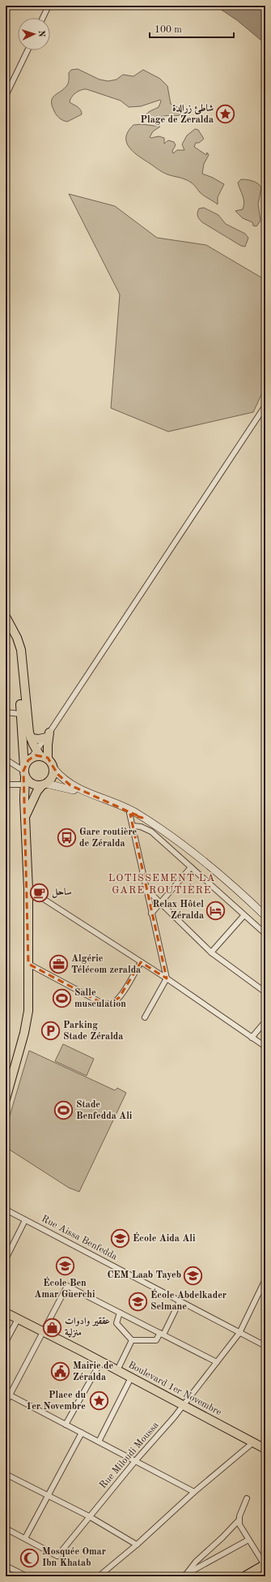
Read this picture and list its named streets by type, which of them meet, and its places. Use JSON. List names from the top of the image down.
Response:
{
  "streets": {
    "main road": ["Boulevard 1er Novembre"],
    "street": ["Rue Aissa Benfedda", "Rue Miloudi Moussa"]
  },
  "crossings": [
    ["Rue Aissa Benfedda", "Rue Miloudi Moussa"],
    ["Boulevard 1er Novembre", "Rue Miloudi Moussa"]
  ],
  "districts": ["LOTISSEMENT LA GARE ROUTIÈRE"],
  "places": {
    "place": ["شاطئ زرالدة Plage de Zeralda", "Place du 1er Novembre"],
    "bus stop": ["Gare routière de Zéralda"],
    "cafe": ["ساحل"],
    "hotel": ["Relax Hôtel Zéralda"],
    "office": ["Algérie Télécom zeralda"],
    "sports": ["Salle musculation", "Stade Benfedda Ali"],
    "parking": ["Parking Stade Zéralda"],
    "school or university": [
      "École Aida Ali",
      "École Ben Amar Guerchi",
      "CEM Laab Tayeb",
      "École Abdelkader Selmane"
    ],
    "shop": ["عققير وادوات منزلية"],
    "public building": ["Mairie de Zéralda"],
    "mosque": ["Mosquée Omar Ibn Khatab"]
  },
  "scale_bar": "100 m",
  "north": "right"
}
